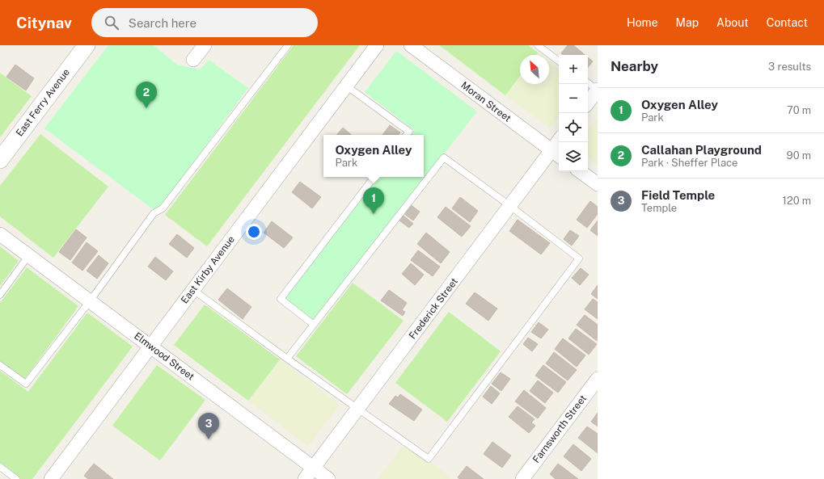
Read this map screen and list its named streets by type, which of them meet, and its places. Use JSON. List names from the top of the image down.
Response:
{
  "streets": {
    "street": [
      "Moran Street",
      "East Ferry Avenue",
      "East Kirby Avenue",
      "Frederick Street",
      "Elmwood Street",
      "Farnsworth Street"
    ]
  },
  "crossings": [
    ["Moran Street", "Frederick Street"],
    ["East Kirby Avenue", "Elmwood Street"],
    ["Frederick Street", "Elmwood Street"]
  ],
  "north": "top left",
  "page": {
    "header": "Citynav",
    "search": "Search here",
    "nav": [
      "Home",
      "Map",
      "About",
      "Contact"
    ],
    "heading": ["Nearby", "3 results"],
    "map_buttons": ["+", "−"],
    "pins": ["2", "1", "3"],
    "list": [
      {
        "mark": "1",
        "name": "Oxygen Alley",
        "note": "Park",
        "value": "70 m"
      },
      {
        "mark": "2",
        "name": "Callahan Playground",
        "note": "Park · Sheffer Place",
        "value": "90 m"
      },
      {
        "mark": "3",
        "name": "Field Temple",
        "note": "Temple",
        "value": "120 m"
      }
    ],
    "popup": ["Oxygen Alley", "Park"]
  }
}
